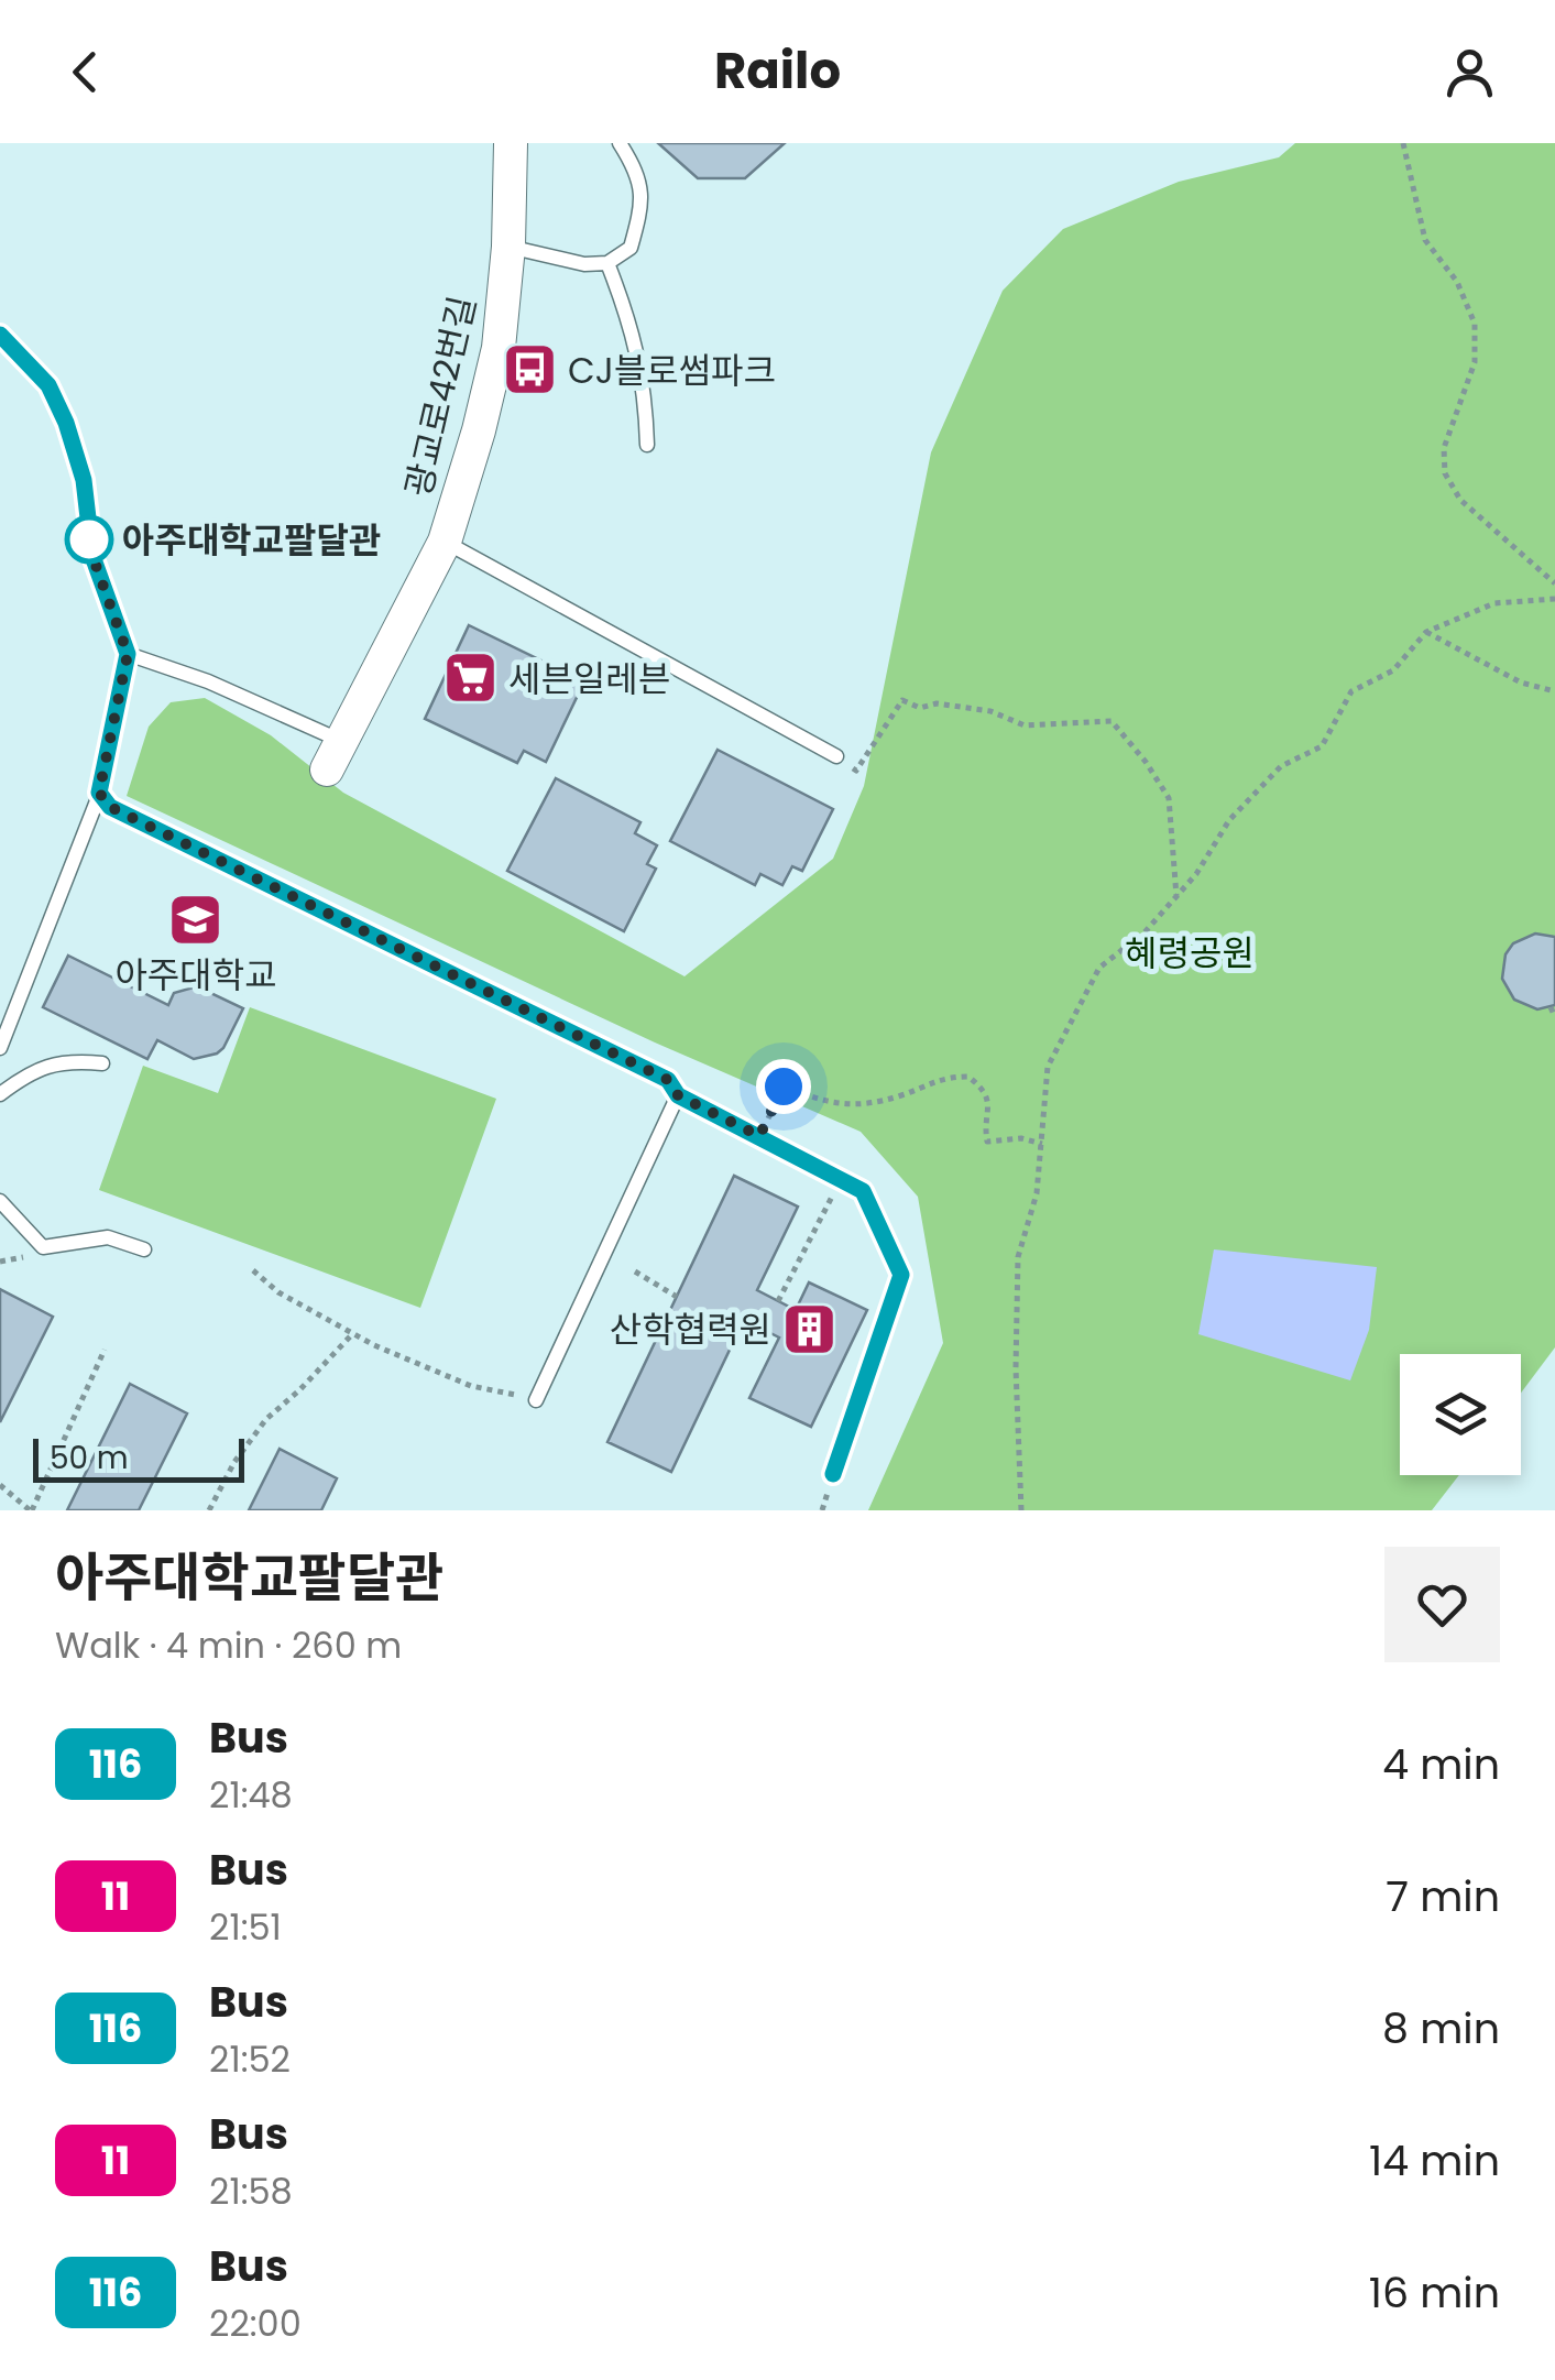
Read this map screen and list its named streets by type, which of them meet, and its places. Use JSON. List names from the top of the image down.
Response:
{
  "streets": {
    "street": ["광교로42번길"]
  },
  "parks": ["혜령공원"],
  "places": {
    "bus stop": ["CJ블로썸파크"],
    "other": ["아주대학교팔달관"],
    "supermarket": ["세븐일레븐"],
    "school or university": ["아주대학교"],
    "building": ["산학협력원"]
  },
  "lines": ["bus line 116"],
  "scale_bar": "50 m",
  "page": {
    "header": "Railo",
    "scale": "50 m",
    "heading": ["아주대학교팔달관", "Walk · 4 min · 260 m"],
    "list": [
      {
        "mark": "116",
        "name": "Bus",
        "note": "21:48",
        "value": "4 min"
      },
      {
        "mark": "11",
        "name": "Bus",
        "note": "21:51",
        "value": "7 min"
      },
      {
        "mark": "116",
        "name": "Bus",
        "note": "21:52",
        "value": "8 min"
      },
      {
        "mark": "11",
        "name": "Bus",
        "note": "21:58",
        "value": "14 min"
      },
      {
        "mark": "116",
        "name": "Bus",
        "note": "22:00",
        "value": "16 min"
      }
    ]
  }
}
